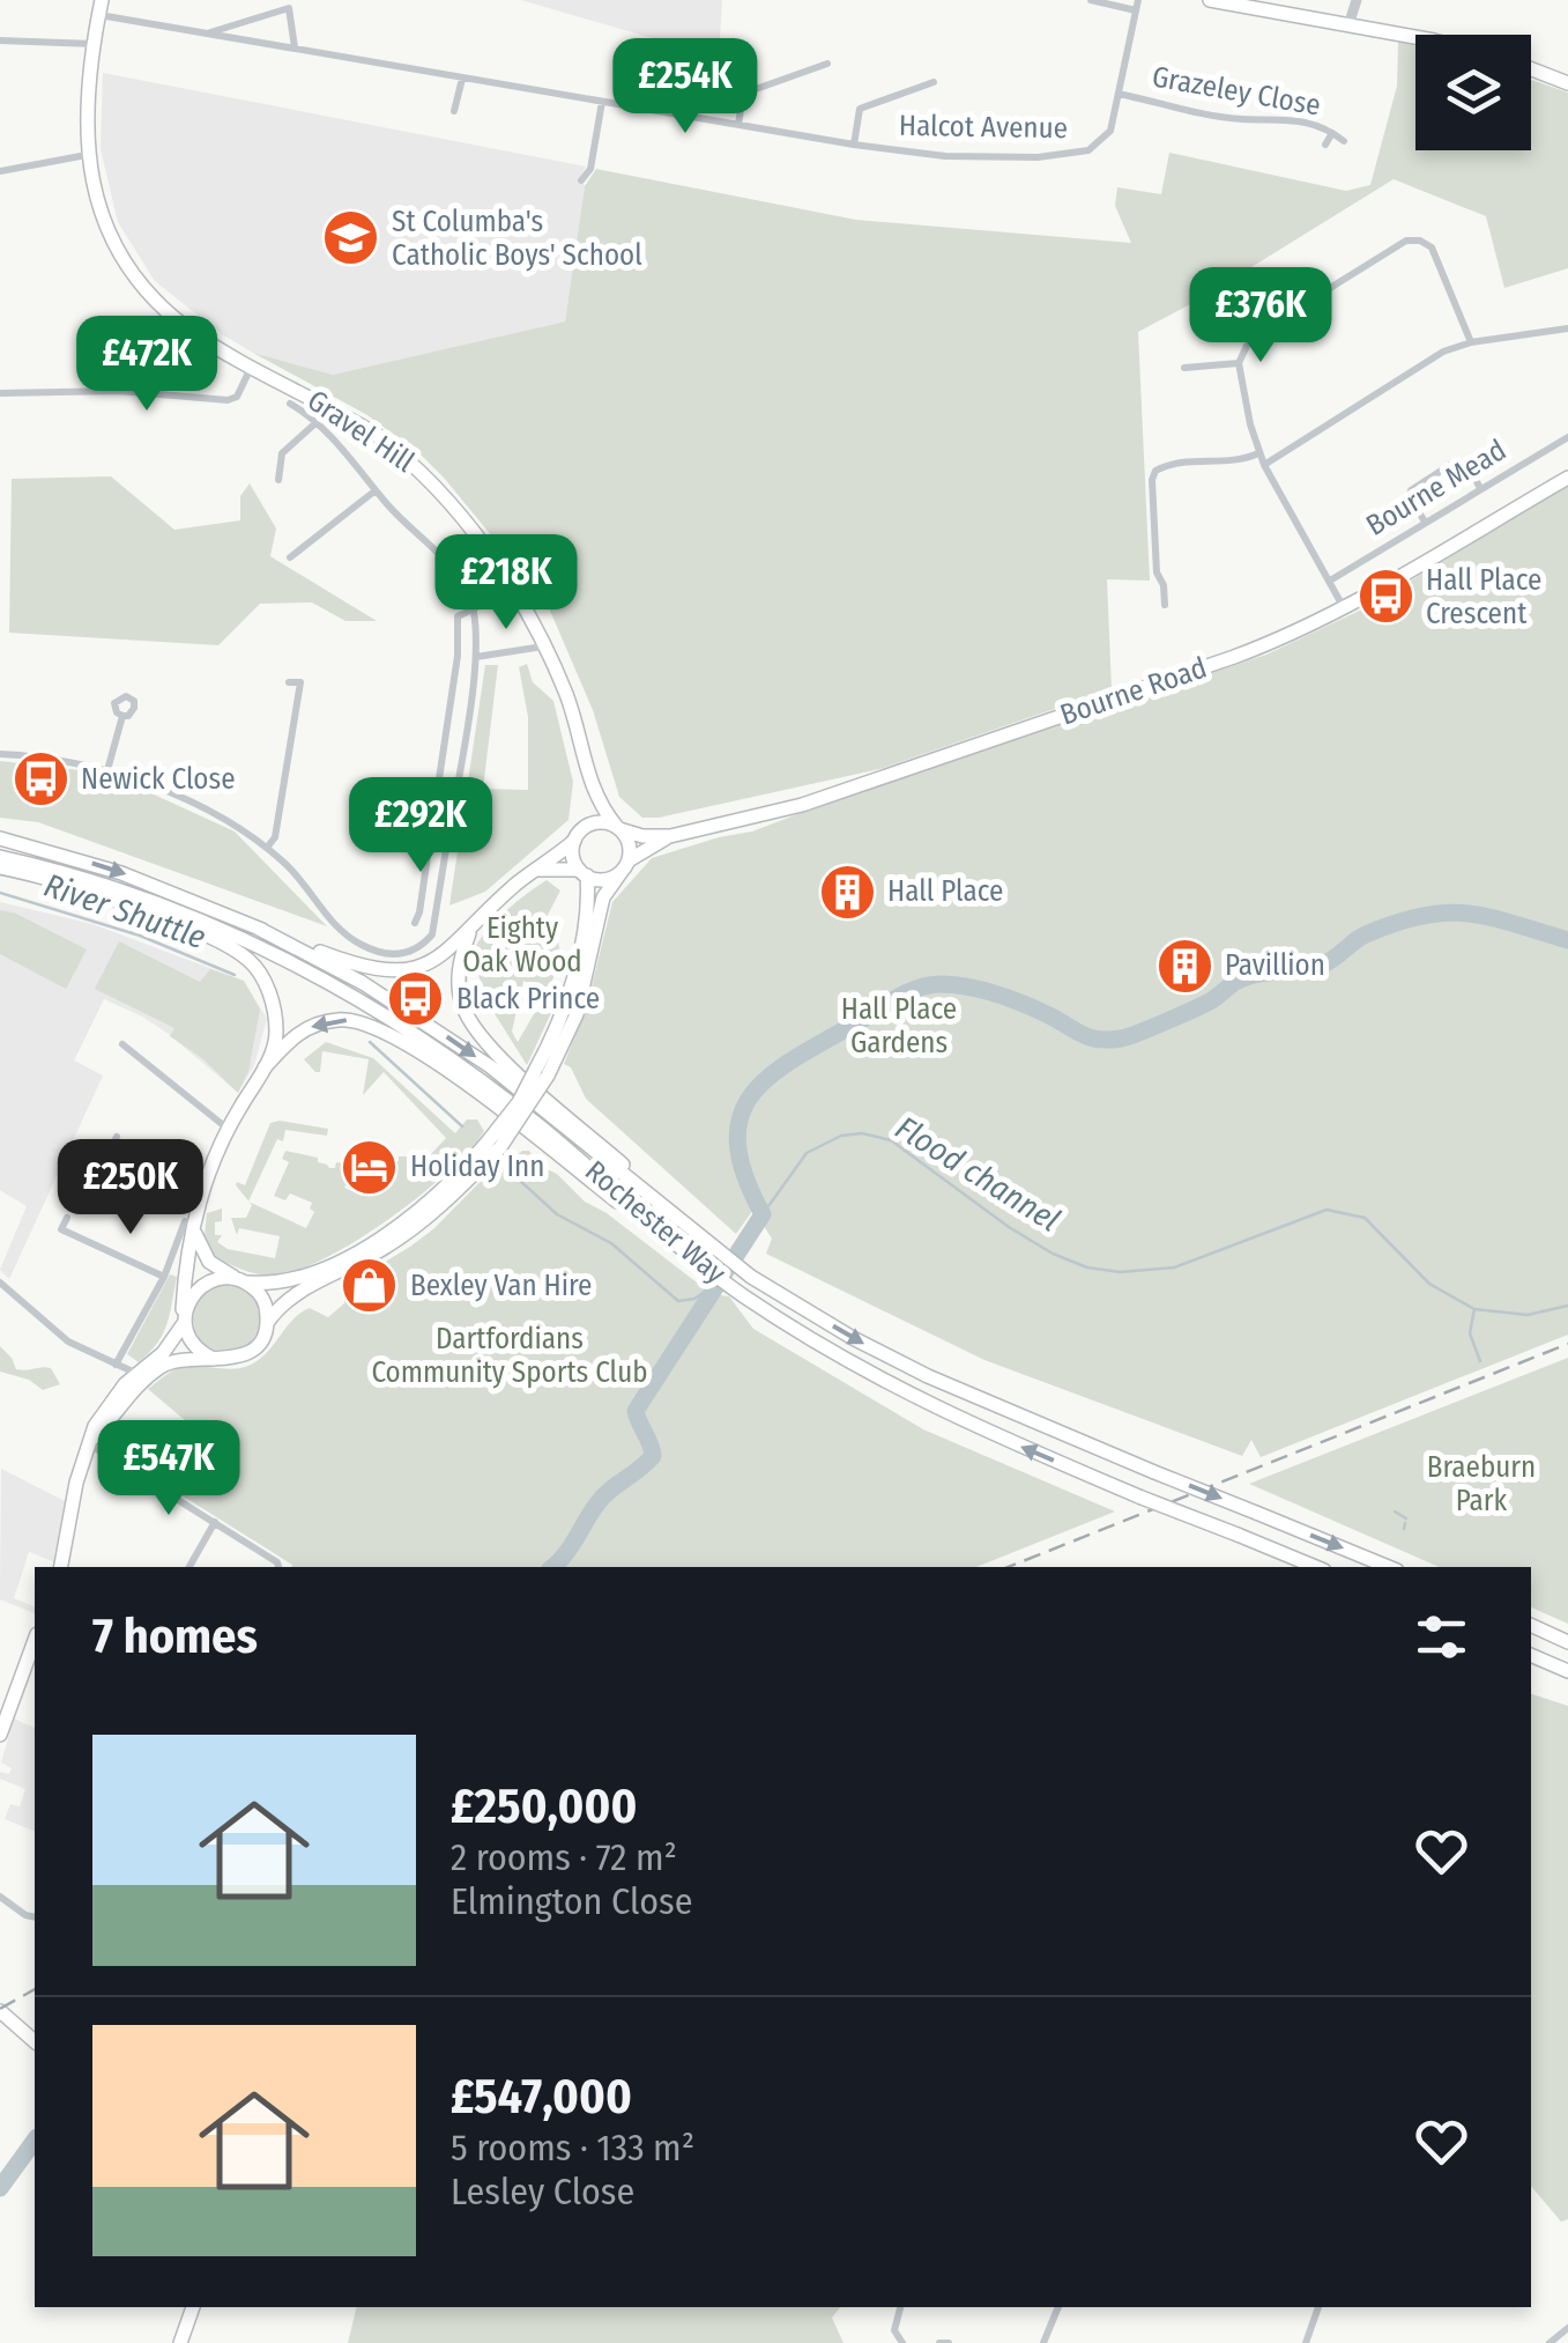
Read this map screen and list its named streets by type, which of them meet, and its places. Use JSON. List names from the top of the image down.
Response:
{
  "streets": {
    "main road": ["Gravel Hill", "Bourne Road", "Rochester Way"],
    "street": ["Grazeley Close", "Halcot Avenue", "Bourne Mead"]
  },
  "crossings": [
    ["Grazeley Close", "Halcot Avenue"],
    ["Halcot Avenue", "Gravel Hill"],
    ["Gravel Hill", "Bourne Road"]
  ],
  "water": ["River Shuttle", "Flood channel"],
  "parks": [
    "Eighty Oak Wood",
    "Hall Place Gardens",
    "Dartfordians Community Sports Club",
    "Braeburn Park"
  ],
  "places": {
    "school or university": ["St Columba's Catholic Boys' School"],
    "bus stop": ["Hall Place Crescent", "Newick Close", "Black Prince"],
    "building": ["Hall Place", "Pavillion"],
    "hotel": ["Holiday Inn"],
    "shop": ["Bexley Van Hire"]
  },
  "page": {
    "price": [
      "£254K",
      "£376K",
      "£472K",
      "£218K",
      "£292K",
      "£250K",
      "£547K"
    ],
    "heading": "7 homes",
    "list": [
      {
        "name": "£250,000",
        "note": "2 rooms · 72 m² · Elmington Close"
      },
      {
        "name": "£547,000",
        "note": "5 rooms · 133 m² · Lesley Close"
      }
    ]
  }
}
